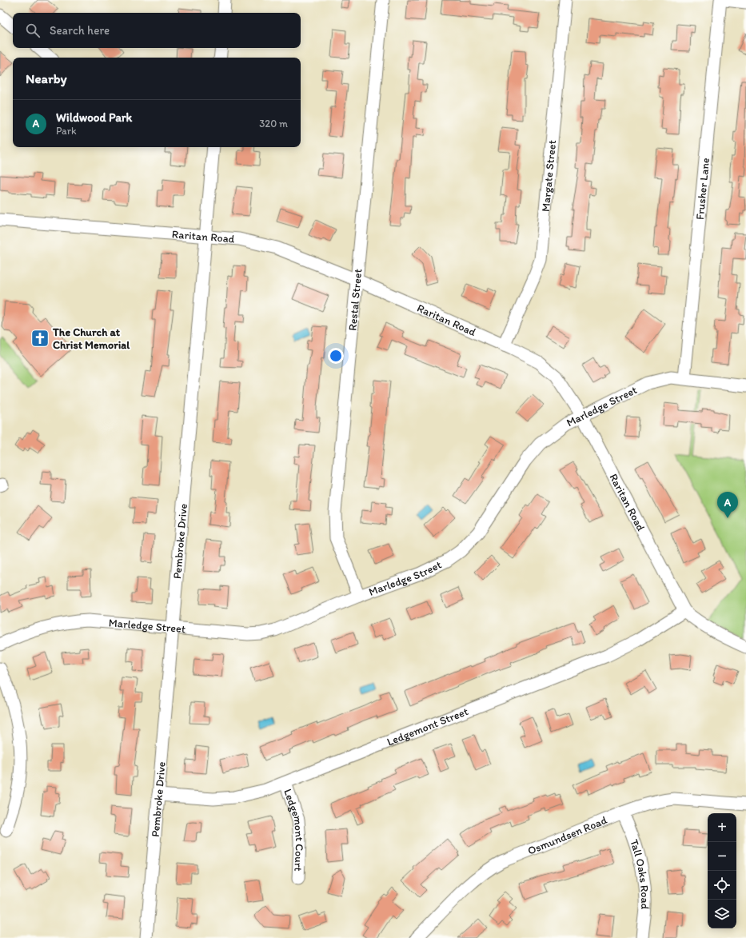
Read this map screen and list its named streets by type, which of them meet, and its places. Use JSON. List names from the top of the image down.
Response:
{
  "streets": {
    "street": [
      "Margate Street",
      "Frusher Lane",
      "Raritan Road",
      "Restal Street",
      "Marledge Street",
      "Pembroke Drive",
      "Ledgemont Street",
      "Ledgemont Court",
      "Osmundsen Road",
      "Tall Oaks Road"
    ]
  },
  "crossings": [
    ["Margate Street", "Raritan Road"],
    ["Frusher Lane", "Marledge Street"],
    ["Raritan Road", "Restal Street"],
    ["Raritan Road", "Marledge Street"],
    ["Raritan Road", "Pembroke Drive"],
    ["Raritan Road", "Ledgemont Street"],
    ["Restal Street", "Marledge Street"],
    ["Marledge Street", "Pembroke Drive"],
    ["Pembroke Drive", "Ledgemont Street"],
    ["Ledgemont Street", "Ledgemont Court"],
    ["Osmundsen Road", "Tall Oaks Road"]
  ],
  "places": {
    "church": ["The Church at Christ Memorial"]
  },
  "page": {
    "search": "Search here",
    "heading": "Nearby",
    "list": [
      {
        "mark": "A",
        "name": "Wildwood Park",
        "note": "Park",
        "value": "320 m"
      }
    ],
    "pins": "A",
    "map_buttons": ["+", "−"]
  }
}
